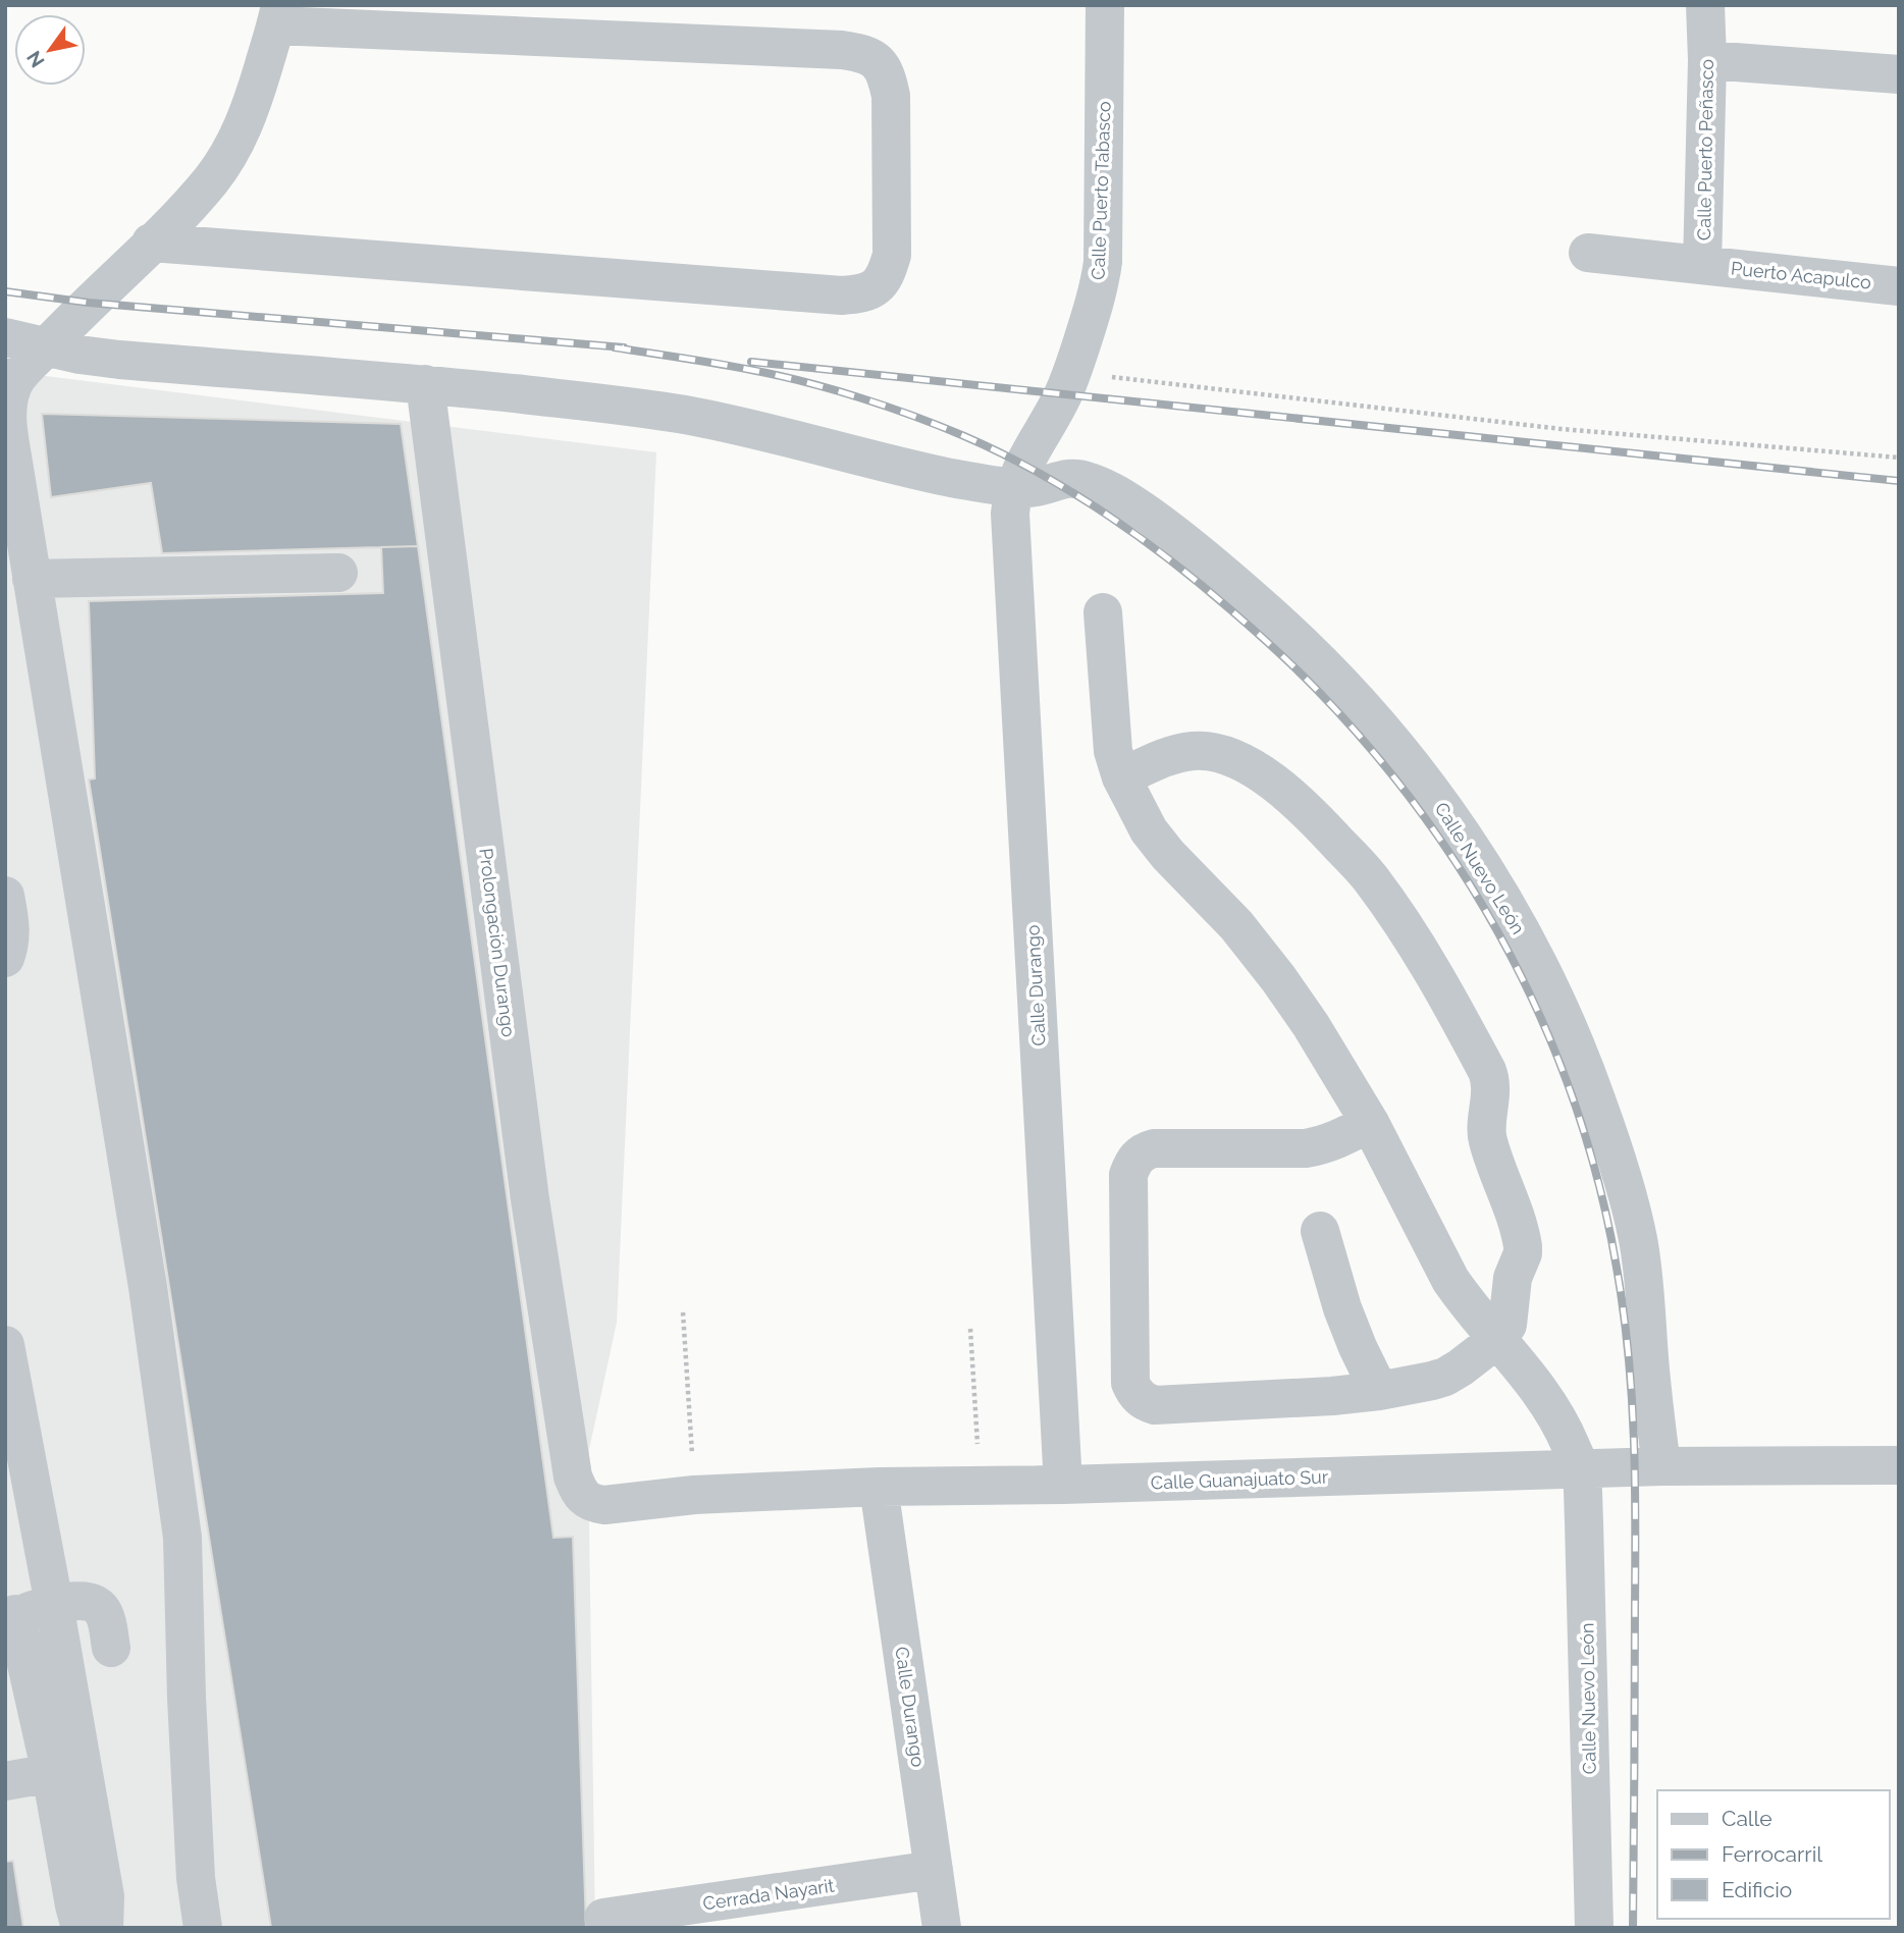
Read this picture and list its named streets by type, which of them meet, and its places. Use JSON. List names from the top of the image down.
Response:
{
  "streets": {
    "street": [
      "Calle Puerto Peñasco",
      "Calle Puerto Tabasco",
      "Puerto Acapulco",
      "Calle Nuevo León",
      "Prolongación Durango",
      "Calle Durango",
      "Calle Guanajuato Sur",
      "Cerrada Nayarit"
    ]
  },
  "crossings": [
    ["Calle Puerto Peñasco", "Puerto Acapulco"],
    ["Calle Puerto Tabasco", "Calle Nuevo León"],
    ["Calle Puerto Tabasco", "Calle Durango"],
    ["Calle Nuevo León", "Prolongación Durango"],
    ["Calle Nuevo León", "Calle Durango"],
    ["Calle Nuevo León", "Calle Guanajuato Sur"],
    ["Prolongación Durango", "Calle Guanajuato Sur"],
    ["Calle Durango", "Calle Guanajuato Sur"],
    ["Calle Durango", "Cerrada Nayarit"]
  ],
  "legend": ["Calle", "Ferrocarril", "Edificio"],
  "north": "bottom left"
}
